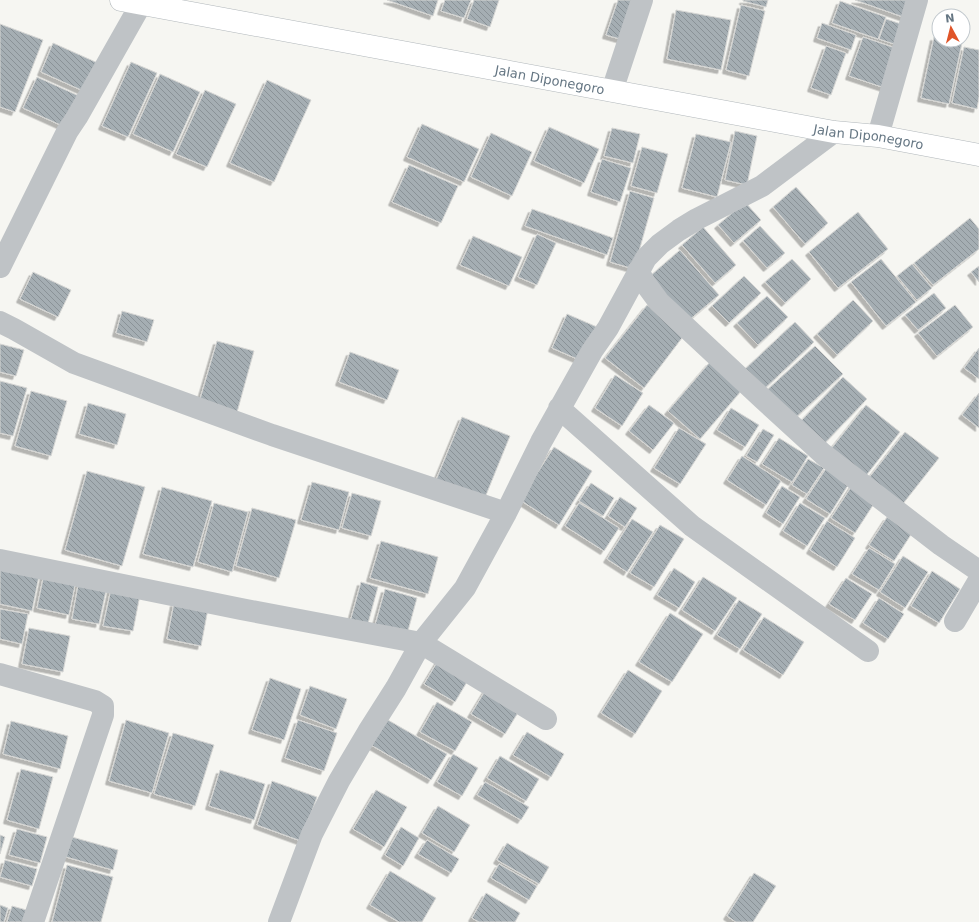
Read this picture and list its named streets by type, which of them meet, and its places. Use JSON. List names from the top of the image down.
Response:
{
  "streets": {
    "street": ["Jalan Diponegoro"]
  },
  "north": "top"
}
